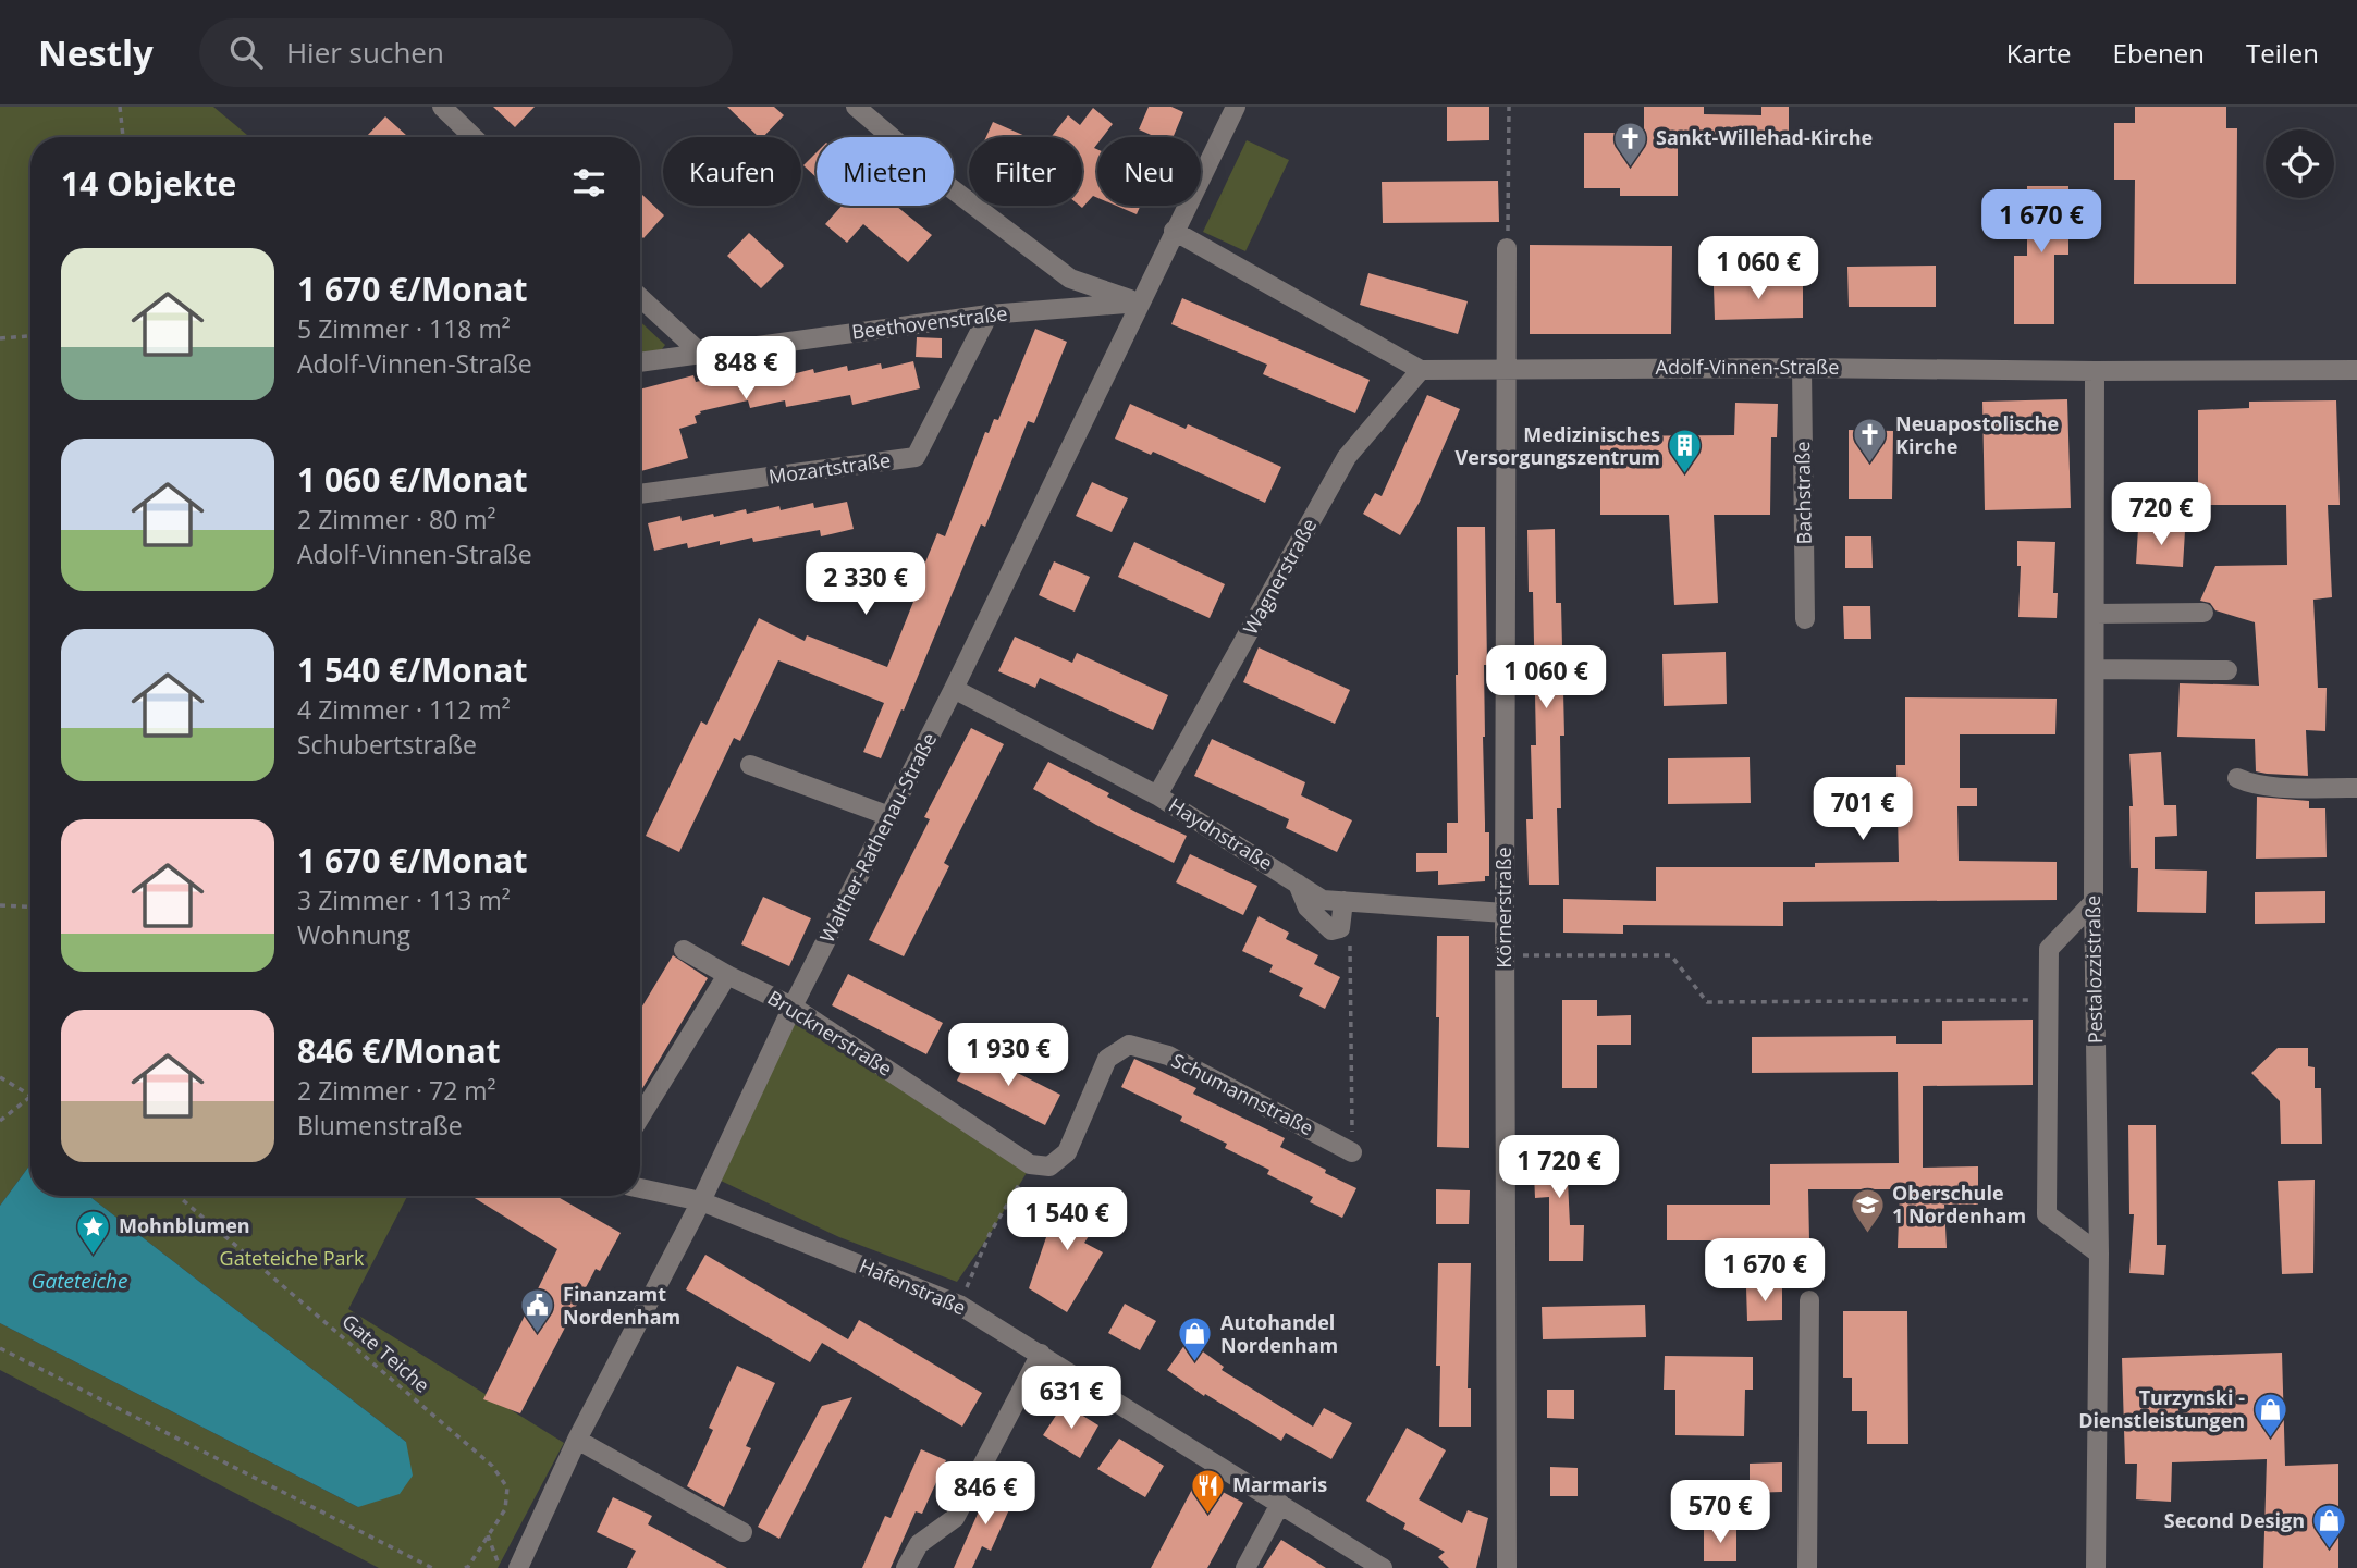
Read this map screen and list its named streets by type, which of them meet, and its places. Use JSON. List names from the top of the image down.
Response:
{
  "streets": {
    "street": [
      "Beethovenstraße",
      "Adolf-Vinnen-Straße",
      "Mozartstraße",
      "Bachstraße",
      "Wagnerstraße",
      "Haydnstraße",
      "Walther-Rathenau-Straße",
      "Körnerstraße",
      "Pestalozzistraße",
      "Brucknerstraße",
      "Schumannstraße",
      "Hafenstraße"
    ],
    "path": ["Gate Teiche"]
  },
  "crossings": [
    ["Beethovenstraße", "Mozartstraße"],
    ["Beethovenstraße", "Walther-Rathenau-Straße"],
    ["Adolf-Vinnen-Straße", "Bachstraße"],
    ["Adolf-Vinnen-Straße", "Wagnerstraße"],
    ["Adolf-Vinnen-Straße", "Körnerstraße"],
    ["Adolf-Vinnen-Straße", "Pestalozzistraße"],
    ["Wagnerstraße", "Haydnstraße"],
    ["Haydnstraße", "Walther-Rathenau-Straße"],
    ["Haydnstraße", "Körnerstraße"],
    ["Walther-Rathenau-Straße", "Brucknerstraße"],
    ["Walther-Rathenau-Straße", "Hafenstraße"],
    ["Brucknerstraße", "Schumannstraße"]
  ],
  "water": ["Gateteiche"],
  "parks": ["Gateteiche Park"],
  "places": {
    "church": ["Sankt-Willehad-Kirche", "Neuapostolische Kirche"],
    "building": ["Medizinisches Versorgungszentrum"],
    "school or university": ["Oberschule 1 Nordenham"],
    "place": ["Mohnblumen"],
    "public building": ["Finanzamt Nordenham"],
    "shop": ["Autohandel Nordenham", "Turzynski - Dienstleistungen", "Second Design"],
    "restaurant": ["Marmaris"]
  },
  "page": {
    "header": "Nestly",
    "search": "Hier suchen",
    "nav": ["Karte", "Ebenen", "Teilen"],
    "chip": [
      "Kaufen",
      "Mieten",
      "Filter",
      "Neu"
    ],
    "heading": "14 Objekte",
    "price": [
      "1 670 €",
      "1 060 €",
      "848 €",
      "720 €",
      "2 330 €",
      "1 060 €",
      "701 €",
      "1 930 €",
      "1 720 €",
      "1 540 €",
      "1 670 €",
      "631 €",
      "846 €",
      "570 €"
    ],
    "list": [
      {
        "name": "1 670 €/Monat",
        "note": "5 Zimmer · 118 m² · Adolf-Vinnen-Straße"
      },
      {
        "name": "1 060 €/Monat",
        "note": "2 Zimmer · 80 m² · Adolf-Vinnen-Straße"
      },
      {
        "name": "1 540 €/Monat",
        "note": "4 Zimmer · 112 m² · Schubertstraße"
      },
      {
        "name": "1 670 €/Monat",
        "note": "3 Zimmer · 113 m² · Wohnung"
      },
      {
        "name": "846 €/Monat",
        "note": "2 Zimmer · 72 m² · Blumenstraße"
      }
    ]
  }
}
